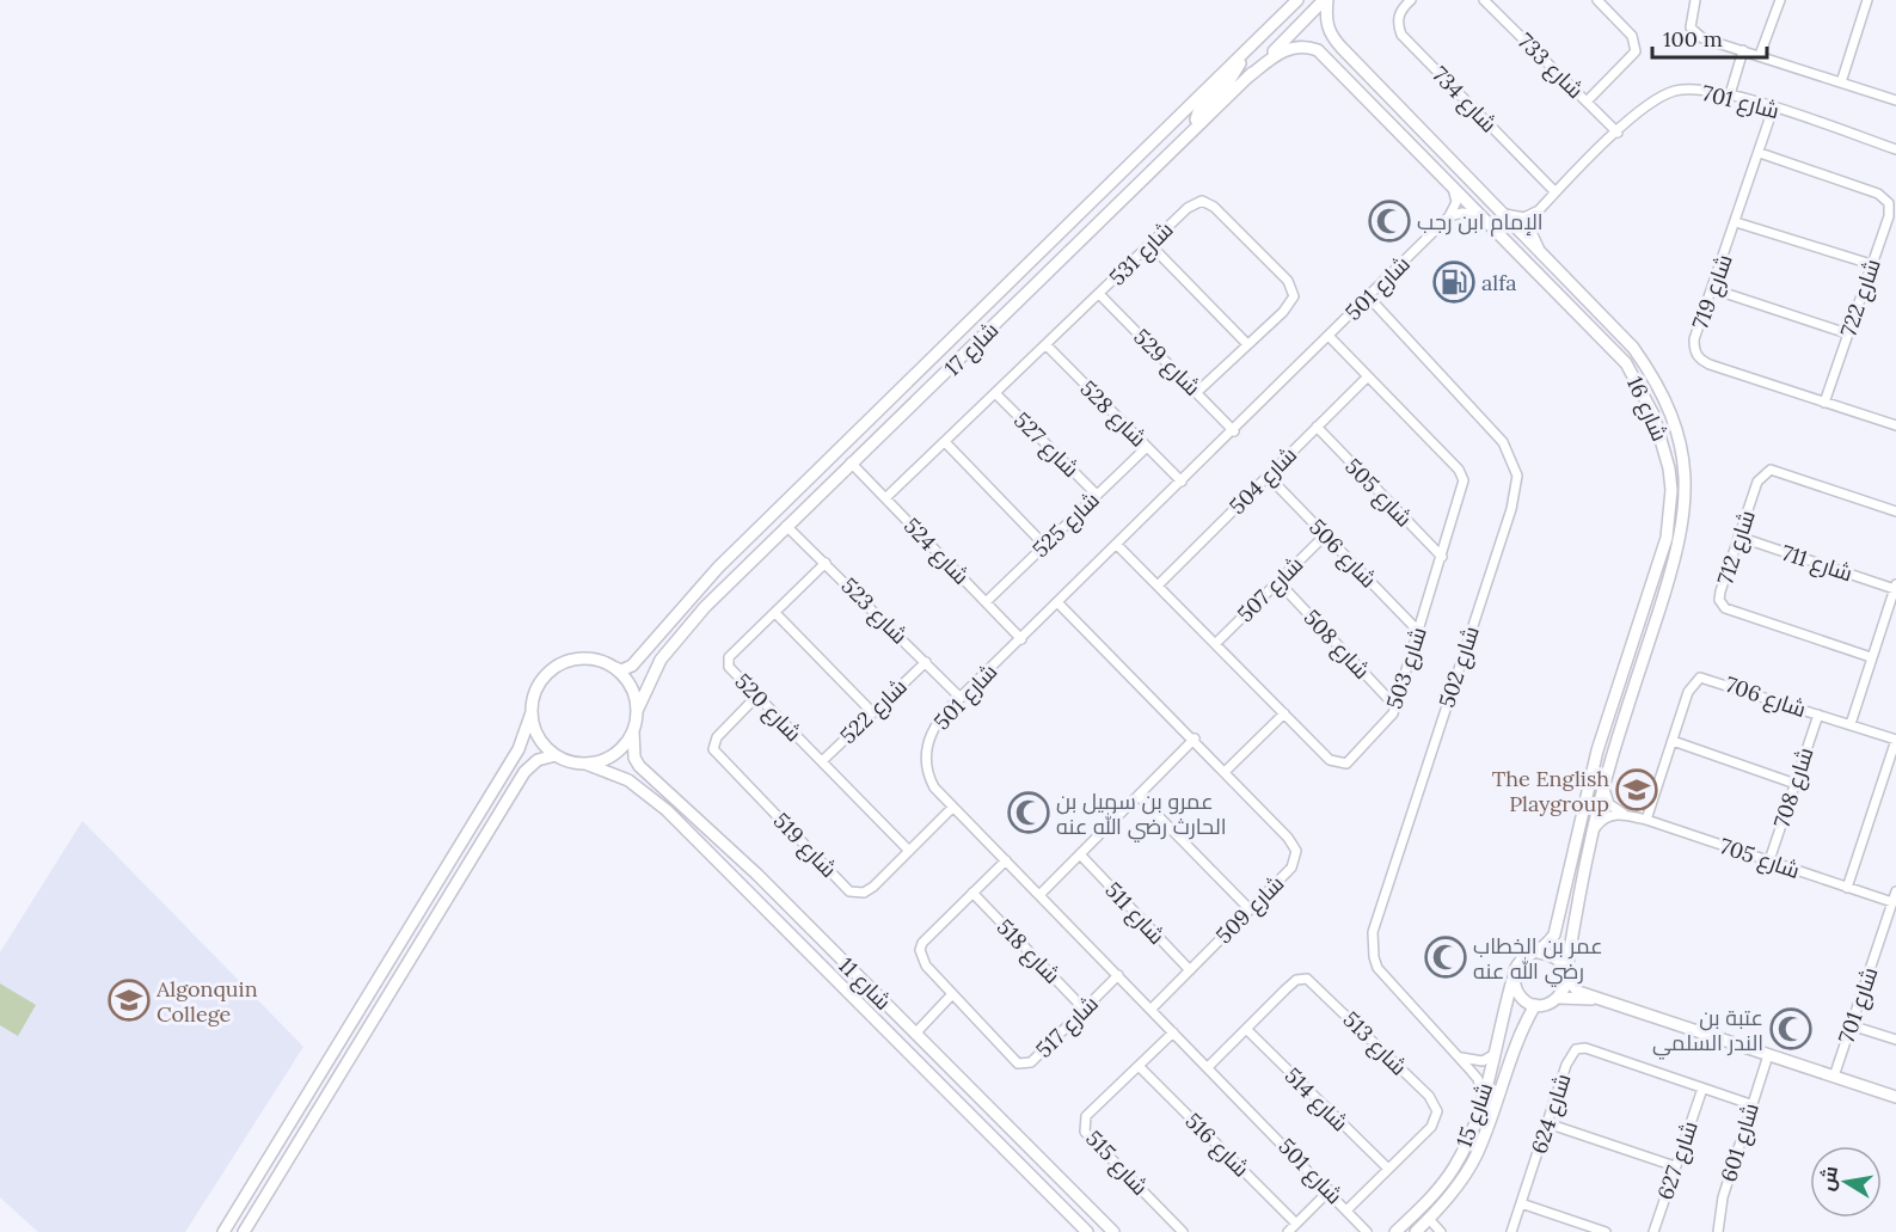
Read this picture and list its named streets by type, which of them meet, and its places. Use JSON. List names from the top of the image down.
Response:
{
  "streets": {
    "street": [
      "شارع 733",
      "شارع 734",
      "شارع 701",
      "شارع 531",
      "شارع 501",
      "شارع 719",
      "شارع 722",
      "شارع 17",
      "شارع 529",
      "شارع 16",
      "شارع 528",
      "شارع 527",
      "شارع 504",
      "شارع 505",
      "شارع 525",
      "شارع 712",
      "شارع 524",
      "شارع 506",
      "شارع 711",
      "شارع 507",
      "شارع 523",
      "شارع 508",
      "شارع 502",
      "شارع 503",
      "شارع 706",
      "شارع 520",
      "شارع 522",
      "شارع 708",
      "شارع 519",
      "شارع 705",
      "شارع 509",
      "شارع 511",
      "شارع 518",
      "شارع 11",
      "شارع 517",
      "شارع 513",
      "شارع 514",
      "شارع 624",
      "شارع 15",
      "شارع 601",
      "شارع 516",
      "شارع 627",
      "شارع 515"
    ]
  },
  "crossings": [
    ["شارع 733", "شارع 701"],
    ["شارع 734", "شارع 701"],
    ["شارع 701", "شارع 719"],
    ["شارع 701", "شارع 705"],
    ["شارع 531", "شارع 529"],
    ["شارع 531", "شارع 528"],
    ["شارع 531", "شارع 527"],
    ["شارع 531", "شارع 524"],
    ["شارع 501", "شارع 529"],
    ["شارع 501", "شارع 528"],
    ["شارع 501", "شارع 524"],
    ["شارع 501", "شارع 523"],
    ["شارع 501", "شارع 502"],
    ["شارع 501", "شارع 503"],
    ["شارع 501", "شارع 519"],
    ["شارع 501", "شارع 509"],
    ["شارع 501", "شارع 517"],
    ["شارع 501", "شارع 513"],
    ["شارع 501", "شارع 515"],
    ["شارع 719", "شارع 722"],
    ["شارع 17", "شارع 16"],
    ["شارع 17", "شارع 524"],
    ["شارع 17", "شارع 523"],
    ["شارع 17", "شارع 11"],
    ["شارع 16", "شارع 15"],
    ["شارع 528", "شارع 525"],
    ["شارع 527", "شارع 525"],
    ["شارع 504", "شارع 505"],
    ["شارع 504", "شارع 506"],
    ["شارع 504", "شارع 503"],
    ["شارع 505", "شارع 503"],
    ["شارع 525", "شارع 524"],
    ["شارع 712", "شارع 711"],
    ["شارع 506", "شارع 507"],
    ["شارع 506", "شارع 503"],
    ["شارع 507", "شارع 508"],
    ["شارع 507", "شارع 503"],
    ["شارع 523", "شارع 520"],
    ["شارع 523", "شارع 522"],
    ["شارع 508", "شارع 503"],
    ["شارع 502", "شارع 15"],
    ["شارع 706", "شارع 708"],
    ["شارع 706", "شارع 705"],
    ["شارع 520", "شارع 522"],
    ["شارع 520", "شارع 519"],
    ["شارع 708", "شارع 705"],
    ["شارع 509", "شارع 511"],
    ["شارع 518", "شارع 517"],
    ["شارع 513", "شارع 514"],
    ["شارع 624", "شارع 601"],
    ["شارع 624", "شارع 627"],
    ["شارع 516", "شارع 515"]
  ],
  "places": {
    "mosque": [
      "الإمام ابن رجب",
      "عمرو بن سهيل بن الحارث رضي الله عنه",
      "عمر بن الخطاب رضي الله عنه",
      "عتبة بن الندر السلمي"
    ],
    "fuel station": ["alfa"],
    "school or university": ["The English Playgroup", "Algonquin College"]
  },
  "scale_bar": "100 m",
  "north": "left"
}
